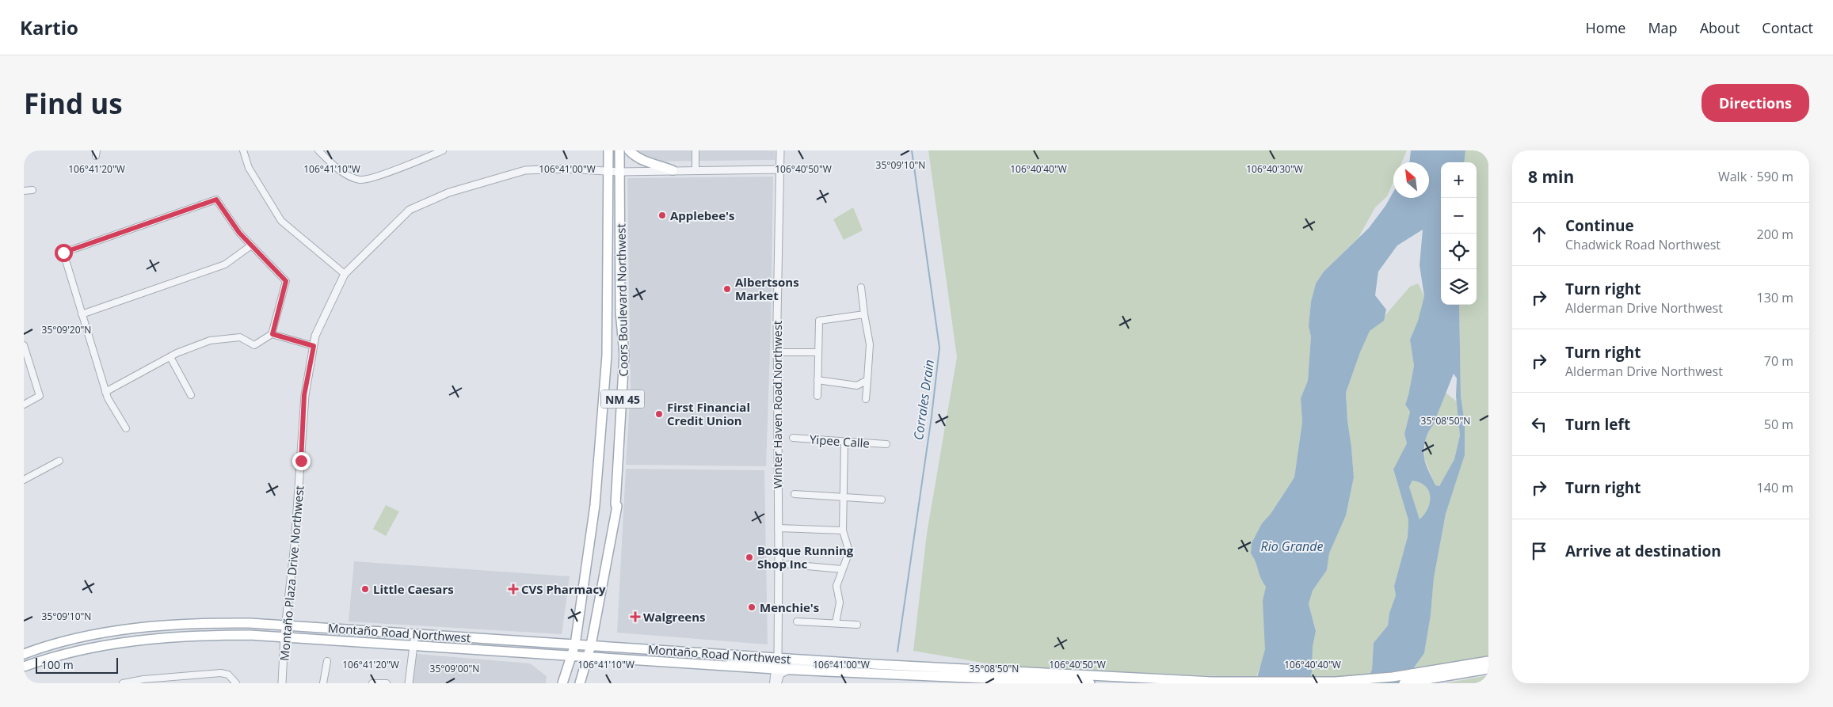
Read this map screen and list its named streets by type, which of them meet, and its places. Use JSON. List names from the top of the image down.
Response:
{
  "streets": {
    "main road": ["Coors Boulevard Northwest", "NM 45", "Montaño Road Northwest"],
    "street": ["Winter Haven Road Northwest", "Yipee Calle", "Montaño Plaza Drive Northwest"]
  },
  "crossings": [
    ["Coors Boulevard Northwest", "Montaño Plaza Drive Northwest"],
    ["Coors Boulevard Northwest", "Montaño Road Northwest"],
    ["Winter Haven Road Northwest", "Montaño Plaza Drive Northwest"],
    ["Winter Haven Road Northwest", "Montaño Road Northwest"],
    ["Montaño Plaza Drive Northwest", "Montaño Road Northwest"]
  ],
  "water": ["Corrales Drain", "Rio Grande"],
  "places": {
    "other": [
      "Applebee's",
      "Albertsons Market",
      "First Financial Credit Union",
      "Bosque Running Shop Inc",
      "Little Caesars",
      "Menchie's"
    ],
    "health": ["CVS Pharmacy", "Walgreens"]
  },
  "scale_bar": "100 m",
  "north": "top left",
  "page": {
    "header": "Kartio",
    "nav": [
      "Home",
      "Map",
      "About",
      "Contact"
    ],
    "buttons": "Directions",
    "title": "Find us",
    "heading": ["8 min", "Walk · 590 m"],
    "map_buttons": ["+", "−"],
    "list": [
      ["Continue", "Chadwick Road Northwest", "200 m"],
      ["Turn right", "Alderman Drive Northwest", "130 m"],
      ["Turn right", "Alderman Drive Northwest", "70 m"],
      ["Turn left", "50 m"],
      ["Turn right", "140 m"],
      "Arrive at destination"
    ],
    "scale": "100 m"
  },
  "coordinates": [
    "35°09'10\"N",
    "106°41'20\"W",
    "106°41'10\"W",
    "106°41'00\"W",
    "106°40'50\"W",
    "106°40'40\"W",
    "106°40'30\"W",
    "35°09'20\"N",
    "35°08'50\"N",
    "35°09'00\"N"
  ]
}
